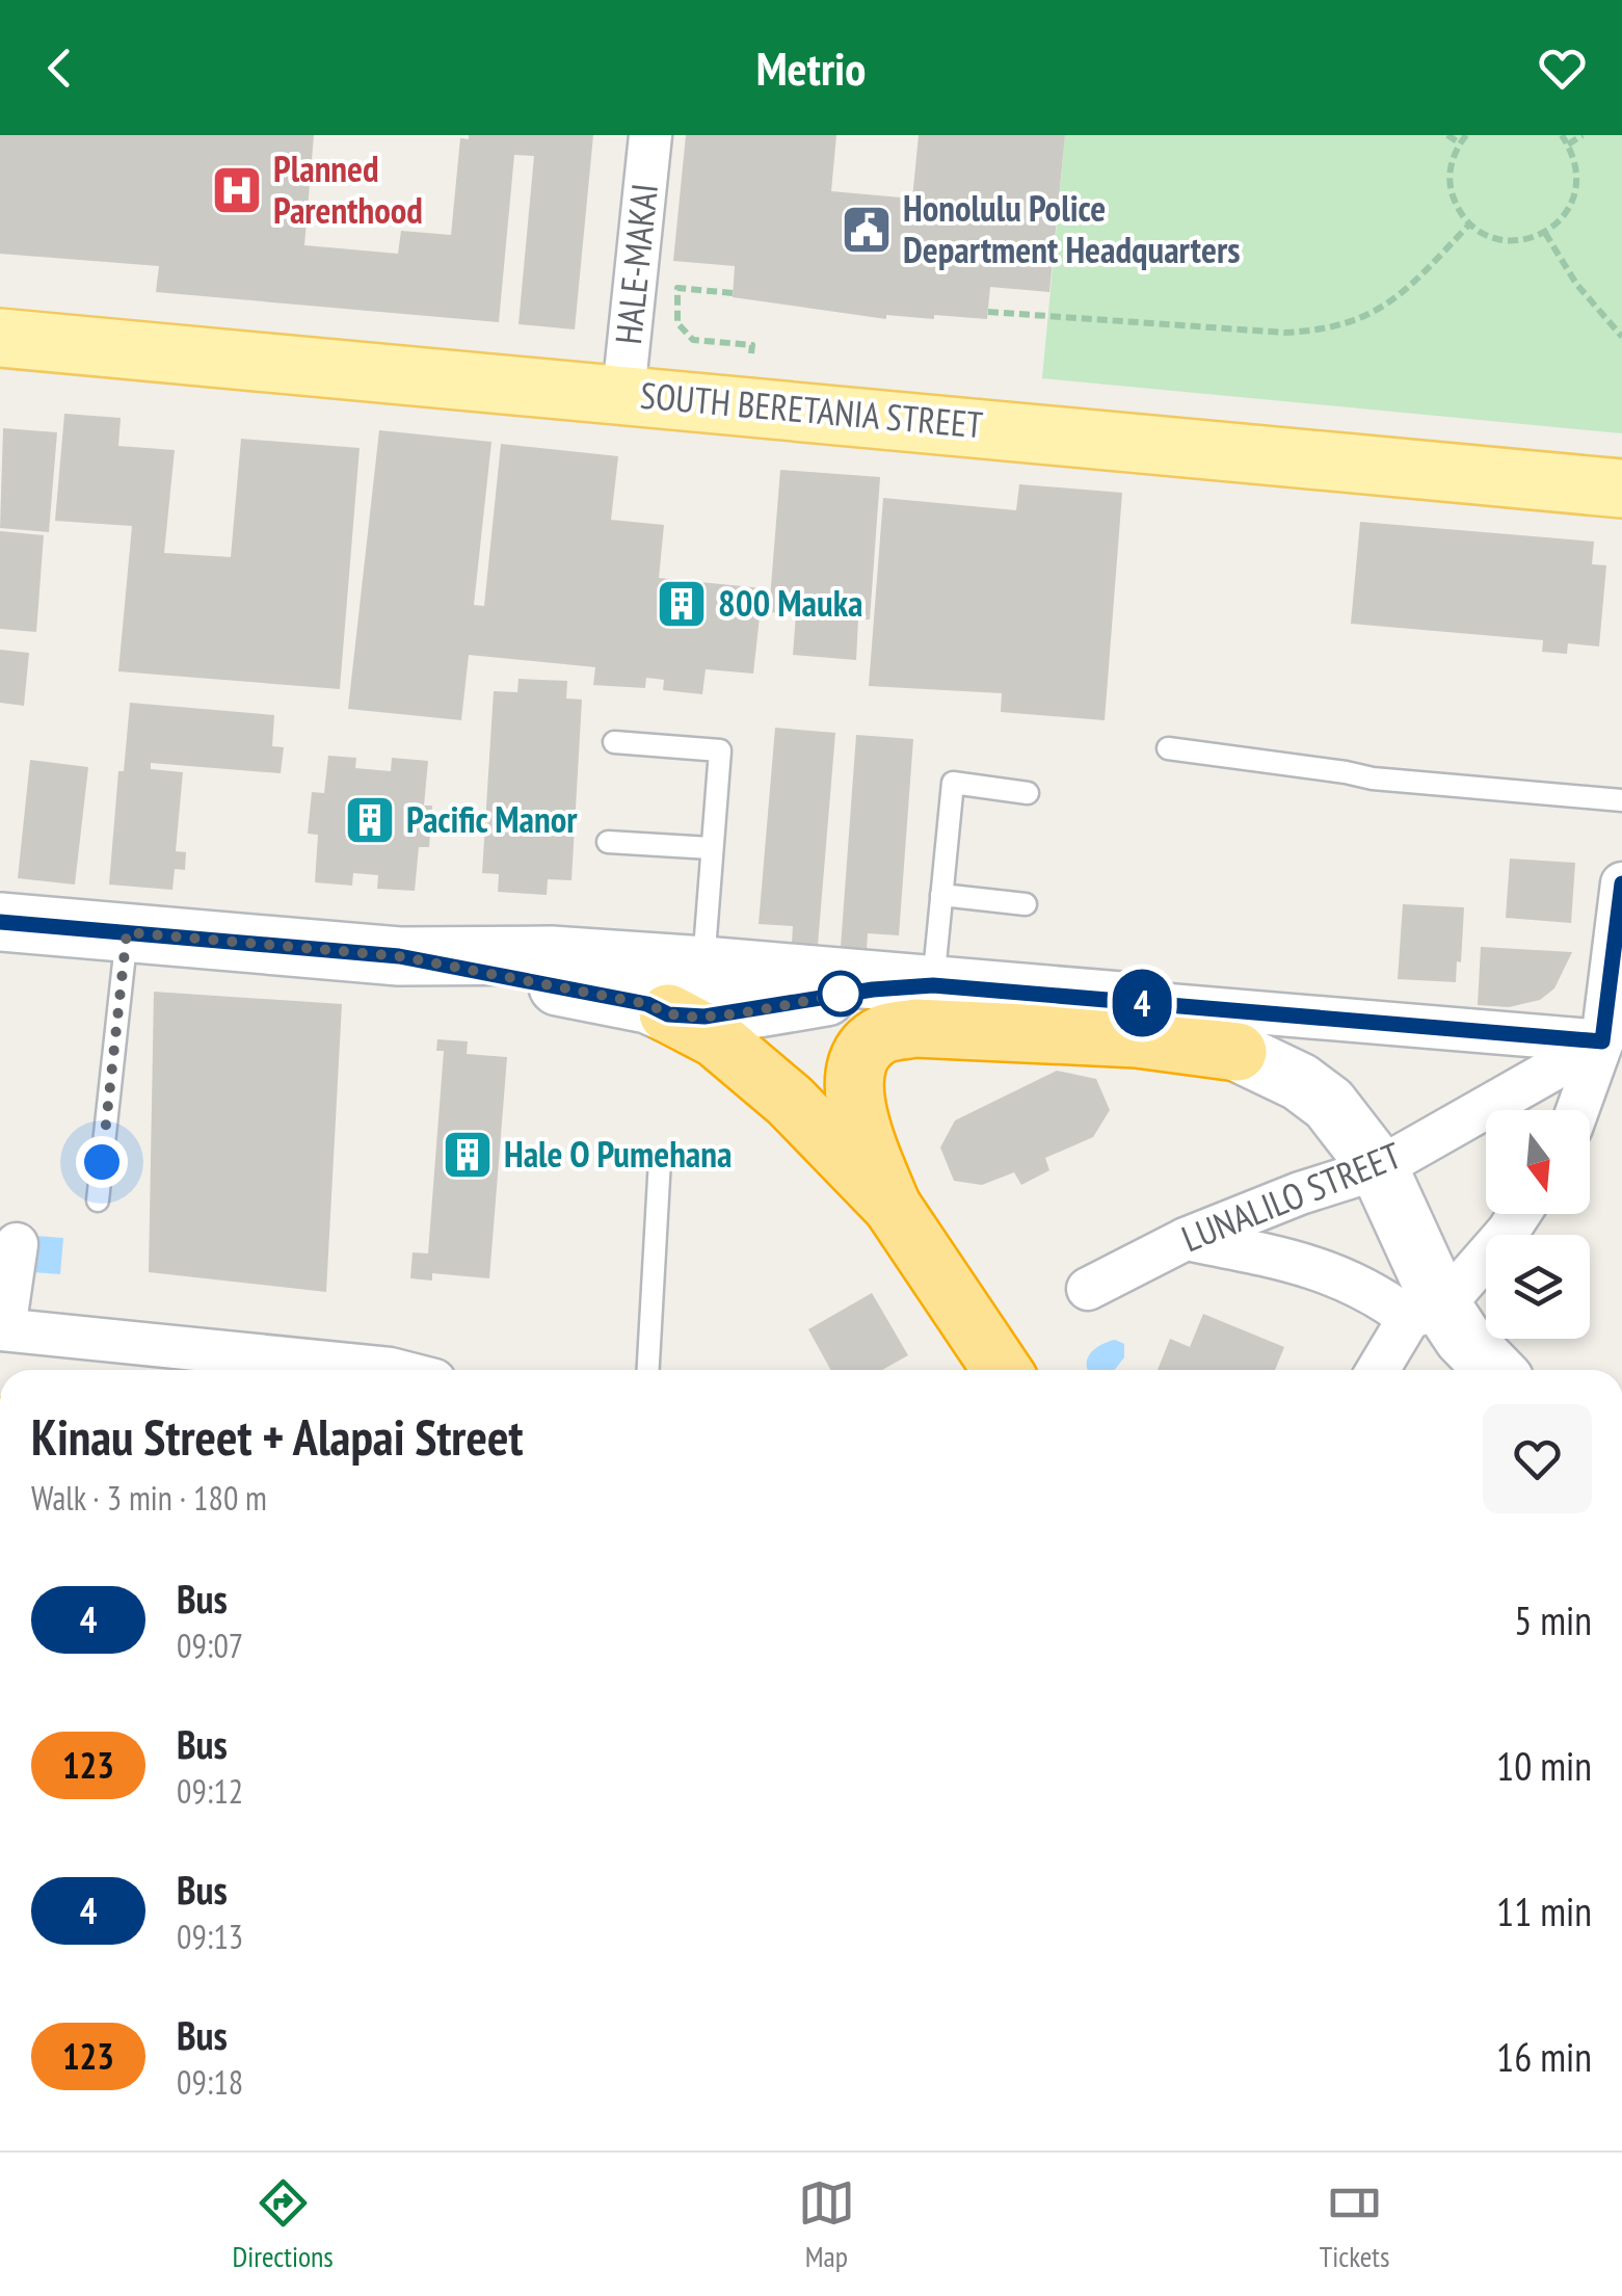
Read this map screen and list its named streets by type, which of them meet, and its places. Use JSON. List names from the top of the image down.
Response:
{
  "streets": {
    "main road": ["SOUTH BERETANIA STREET"],
    "street": ["HALE-MAKAI", "LUNALILO STREET"]
  },
  "crossings": [
    ["HALE-MAKAI", "SOUTH BERETANIA STREET"]
  ],
  "places": {
    "hospital": ["Planned Parenthood"],
    "public building": ["Honolulu Police Department Headquarters"],
    "building": ["800 Mauka", "Pacific Manor", "Hale O Pumehana"]
  },
  "lines": ["bus line 4"],
  "north": "bottom",
  "page": {
    "header": "Metrio",
    "on_map": "4",
    "heading": ["Kinau Street + Alapai Street", "Walk · 3 min · 180 m"],
    "list": [
      {
        "mark": "4",
        "name": "Bus",
        "note": "09:07",
        "value": "5 min"
      },
      {
        "mark": "123",
        "name": "Bus",
        "note": "09:12",
        "value": "10 min"
      },
      {
        "mark": "4",
        "name": "Bus",
        "note": "09:13",
        "value": "11 min"
      },
      {
        "mark": "123",
        "name": "Bus",
        "note": "09:18",
        "value": "16 min"
      }
    ],
    "tabs": ["Directions", "Map", "Tickets"]
  }
}
